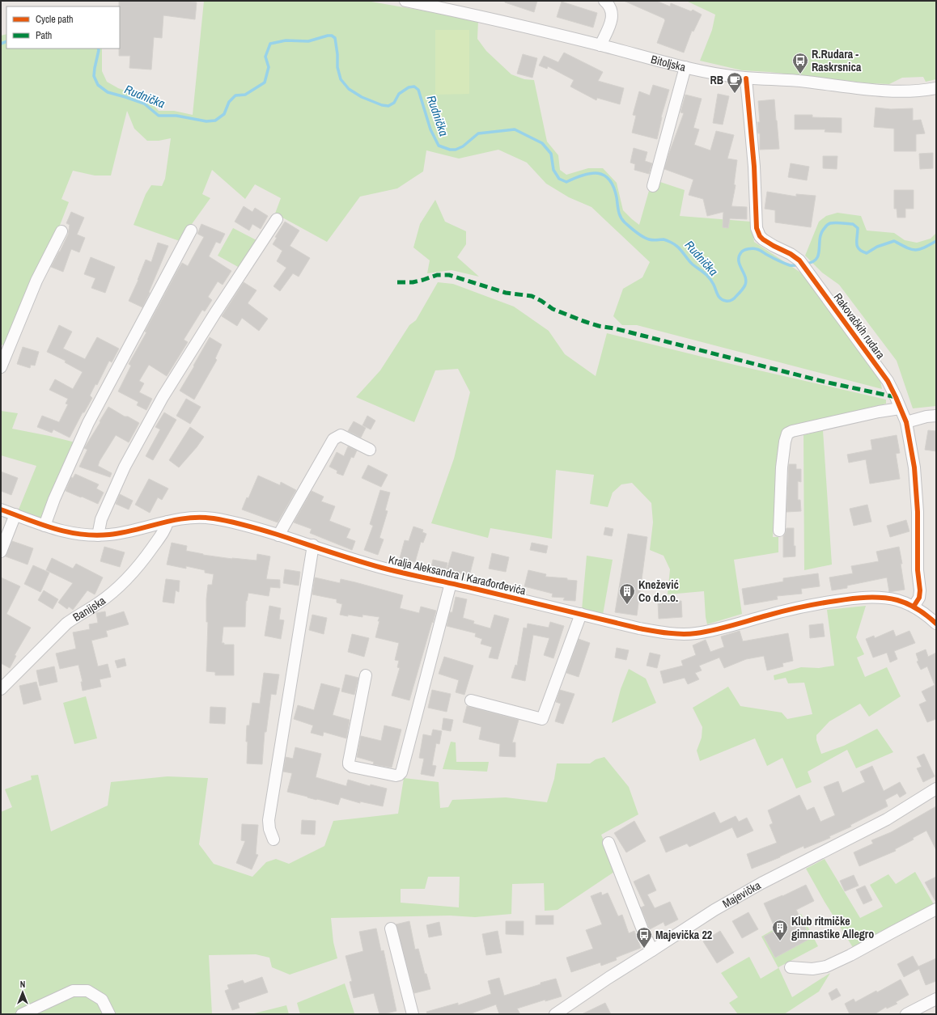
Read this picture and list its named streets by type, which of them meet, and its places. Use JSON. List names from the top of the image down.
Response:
{
  "streets": {
    "street": [
      "Bitoljska",
      "Rakovačkih rudara",
      "Kralja Aleksandra I Karađorđevića",
      "Banijska",
      "Majevička"
    ]
  },
  "crossings": [
    ["Bitoljska", "Rakovačkih rudara"],
    ["Rakovačkih rudara", "Kralja Aleksandra I Karađorđevića"],
    ["Kralja Aleksandra I Karađorđevića", "Banijska"]
  ],
  "water": ["Rudnička"],
  "places": {
    "bus stop": ["R.Rudara - Raskrsnica", "Majevička 22"],
    "cafe": ["RB"],
    "building": ["Knežević Co d.o.o.", "Klub ritmičke gimnastike Allegro"]
  },
  "legend": ["Cycle path", "Path"],
  "north": "top"
}
